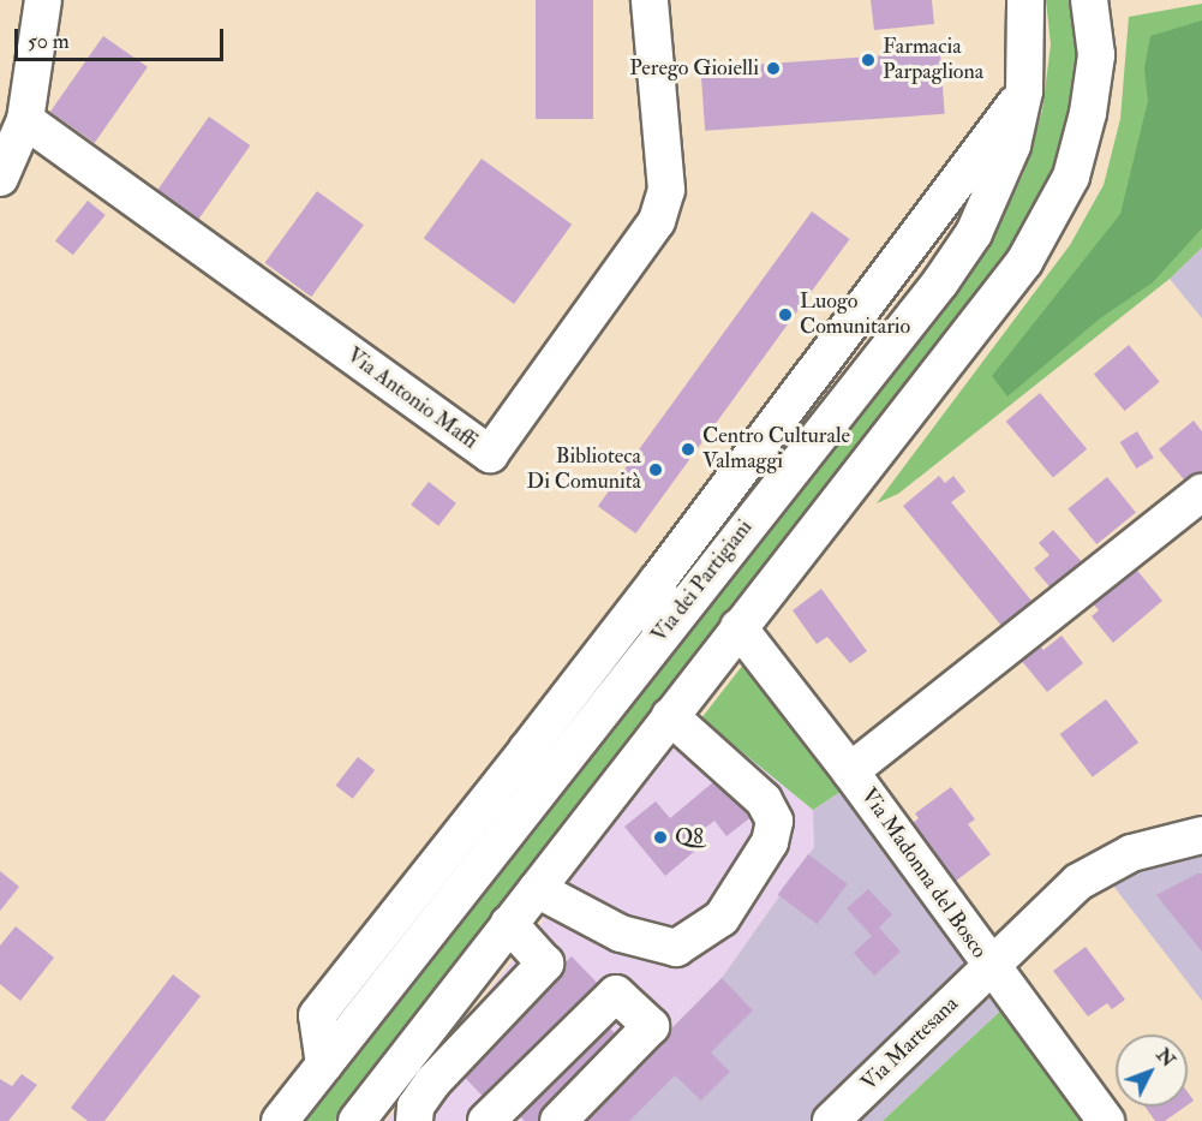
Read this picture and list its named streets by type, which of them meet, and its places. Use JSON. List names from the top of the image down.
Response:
{
  "streets": {
    "street": [
      "Via Antonio Maffi",
      "Via dei Partigiani",
      "Via Madonna del Bosco",
      "Via Martesana"
    ]
  },
  "crossings": [
    ["Via Madonna del Bosco", "Via Martesana"]
  ],
  "places": [
    "Farmacia Parpagliona",
    "Perego Gioielli",
    "Luogo Comunitario",
    "Centro Culturale Valmaggi",
    "Biblioteca Di Comunità",
    "Q8"
  ],
  "scale_bar": "50 m",
  "north": "top right"
}
